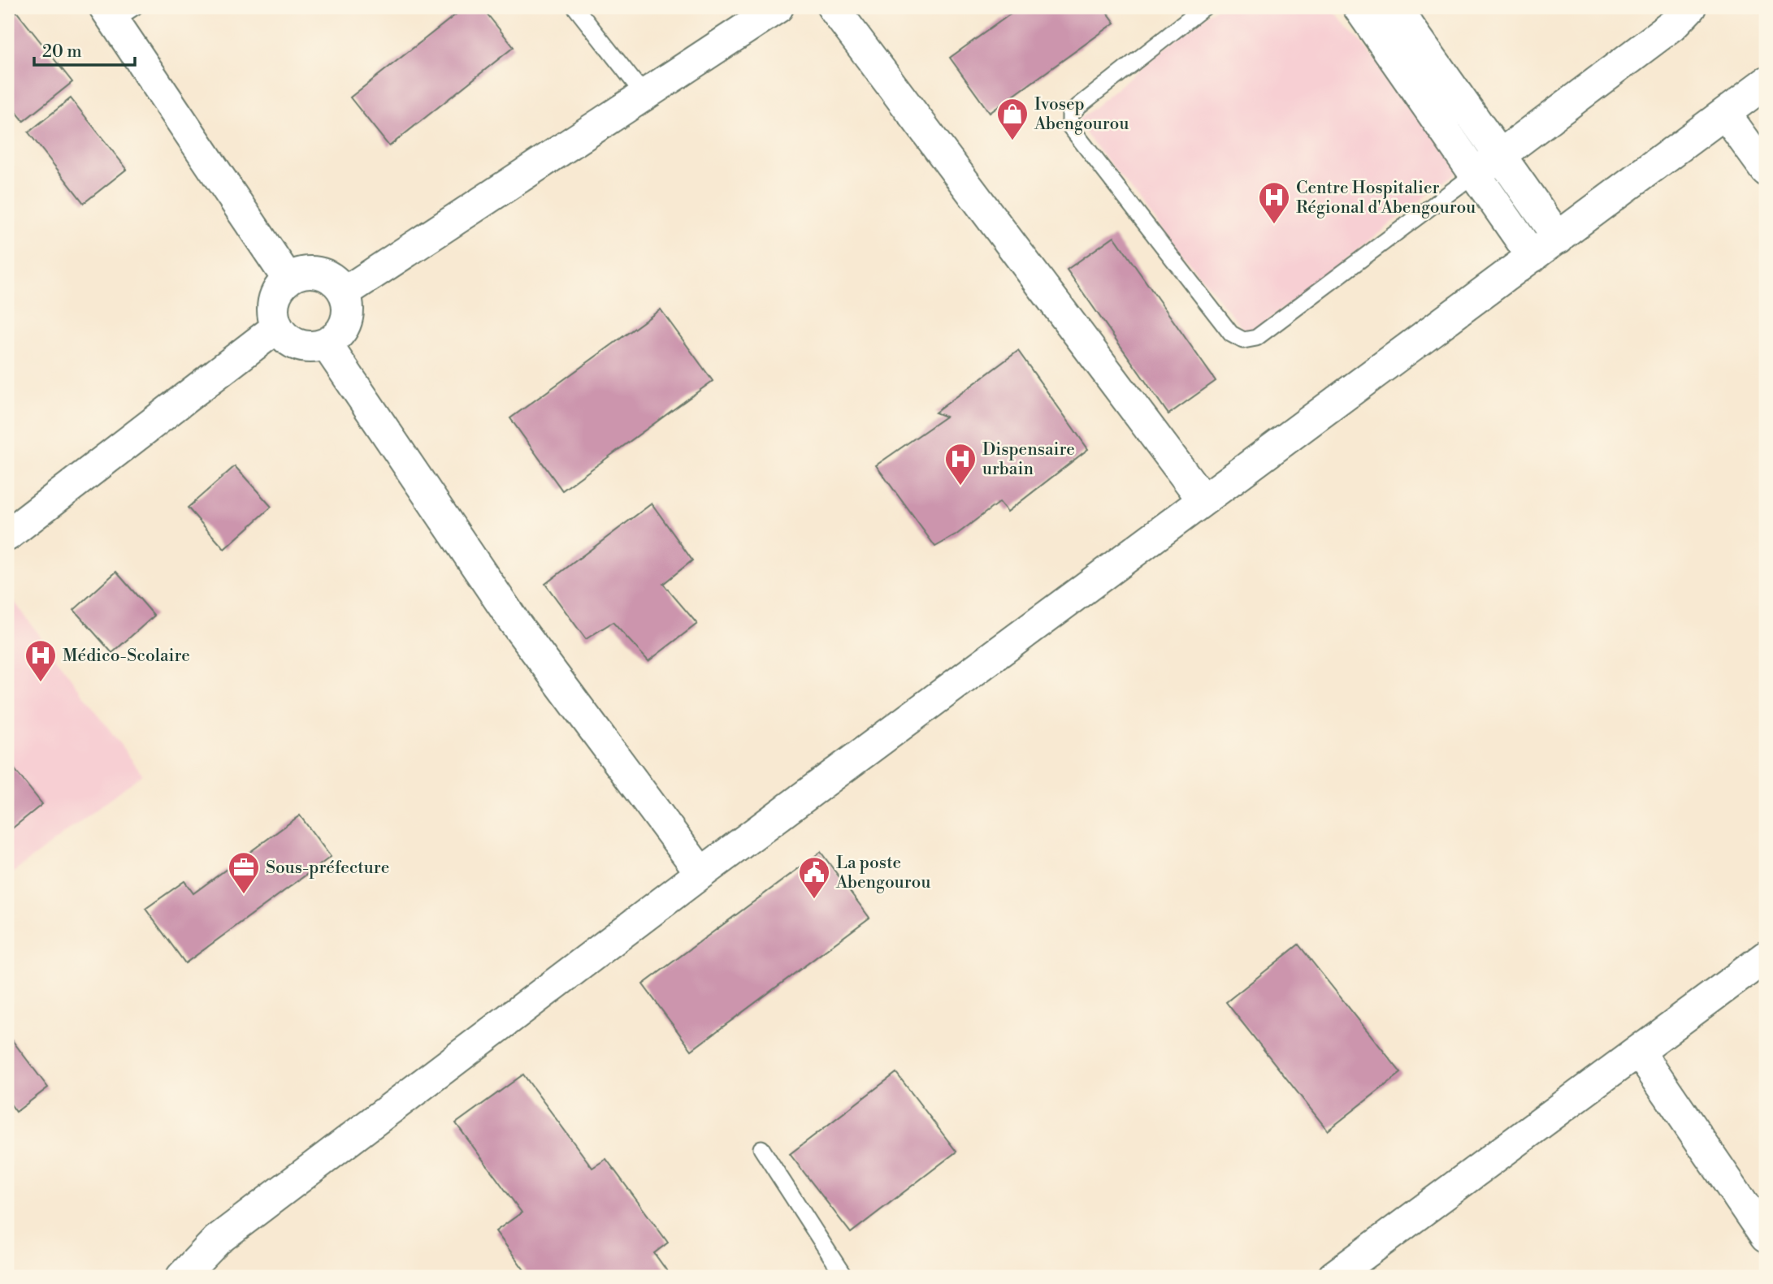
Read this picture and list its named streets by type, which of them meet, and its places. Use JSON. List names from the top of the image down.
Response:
{
  "places": {
    "shop": ["Ivosep Abengourou"],
    "hospital": ["Centre Hospitalier Régional d'Abengourou", "Dispensaire urbain", "Médico-Scolaire"],
    "office": ["Sous-préfecture"],
    "public building": ["La poste Abengourou"]
  },
  "scale_bar": "20 m"
}
